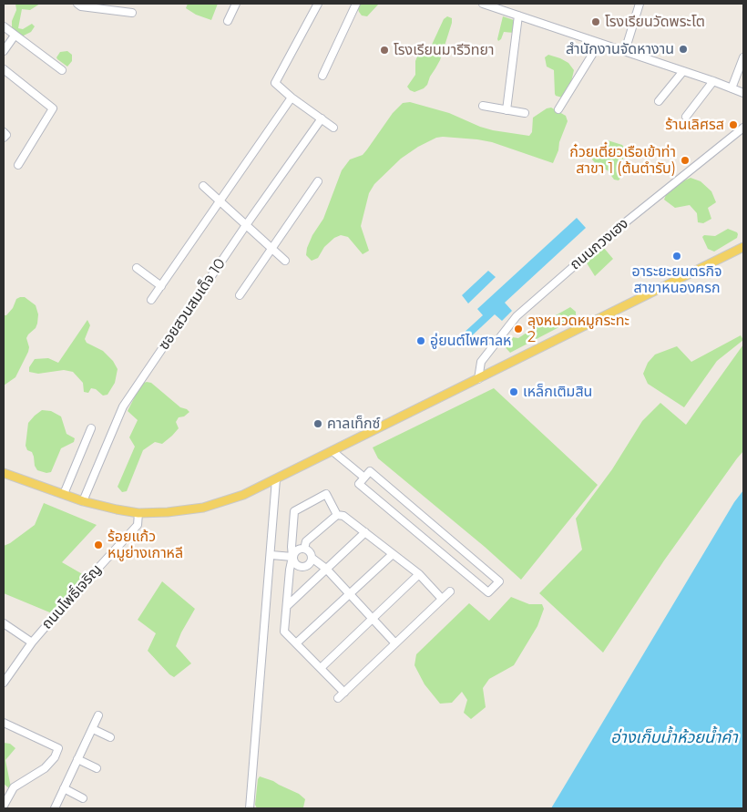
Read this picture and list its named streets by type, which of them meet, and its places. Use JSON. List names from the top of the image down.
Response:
{
  "streets": {
    "street": ["ถนนกวงเฮง", "ซอยสวนสมเด็จ 10", "ถนนโพธิ์เจริญ"]
  },
  "water": ["อ่างเก็บน้ำห้วยน้ำคำ"],
  "places": [
    "โรงเรียนวัดพระโต",
    "สำนักงานจัดหางาน",
    "โรงเรียนมารีวิทยา",
    "ร้านเลิศรส",
    "ก๋วยเตี๋ยวเรือเข้าท่า สาขา 1 (ต้นตำรับ)",
    "อาระยะยนตรกิจ สาขาหนองครก",
    "ลุงหนวดหมูกระทะ 2",
    "อู่ยนต์ไพศาลห",
    "เหล็กเติมสิน",
    "คาลเท็กซ์",
    "ร้อยแก้ว หมูย่างเกาหลี"
  ]
}
